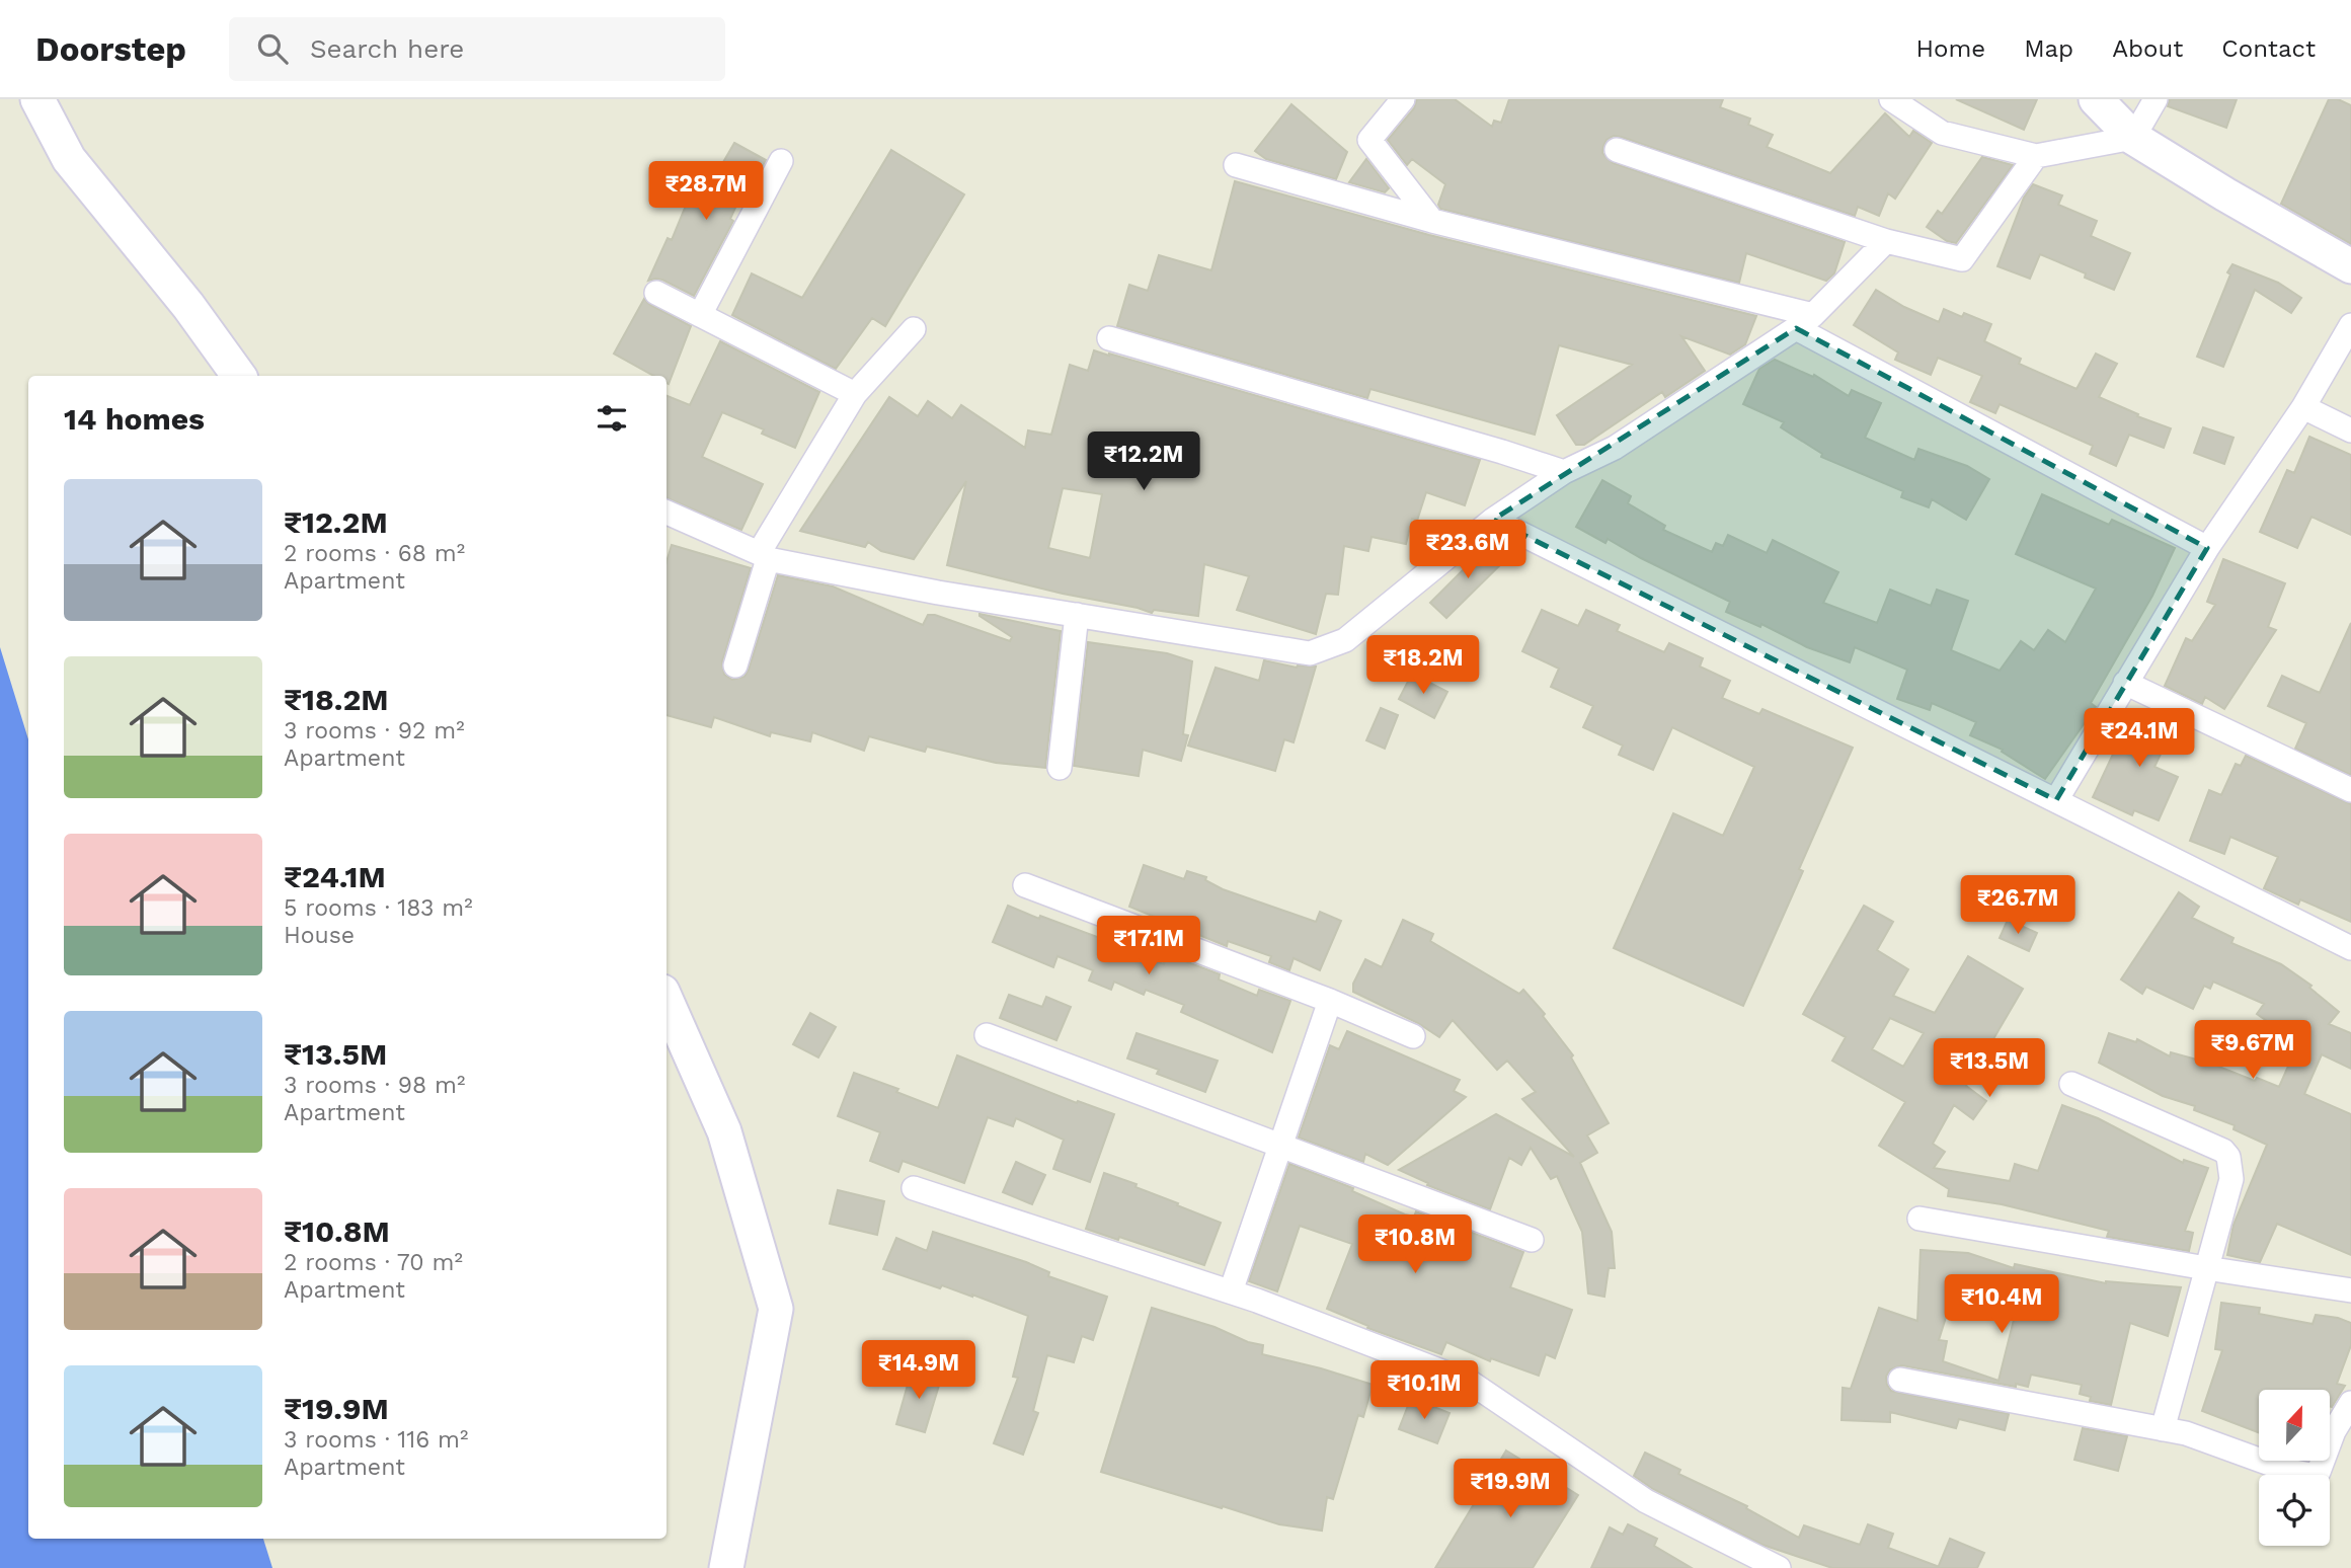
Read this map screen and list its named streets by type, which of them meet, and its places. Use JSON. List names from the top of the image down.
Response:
{
  "north": "top",
  "page": {
    "header": "Doorstep",
    "search": "Search here",
    "nav": [
      "Home",
      "Map",
      "About",
      "Contact"
    ],
    "price": [
      "₹28.7M",
      "₹12.2M",
      "₹23.6M",
      "₹18.2M",
      "₹24.1M",
      "₹26.7M",
      "₹17.1M",
      "₹9.67M",
      "₹13.5M",
      "₹10.8M",
      "₹10.4M",
      "₹14.9M",
      "₹10.1M",
      "₹19.9M"
    ],
    "heading": "14 homes",
    "list": [
      {
        "name": "₹12.2M",
        "note": "2 rooms · 68 m² · Apartment"
      },
      {
        "name": "₹18.2M",
        "note": "3 rooms · 92 m² · Apartment"
      },
      {
        "name": "₹24.1M",
        "note": "5 rooms · 183 m² · House"
      },
      {
        "name": "₹13.5M",
        "note": "3 rooms · 98 m² · Apartment"
      },
      {
        "name": "₹10.8M",
        "note": "2 rooms · 70 m² · Apartment"
      },
      {
        "name": "₹19.9M",
        "note": "3 rooms · 116 m² · Apartment"
      }
    ]
  }
}
